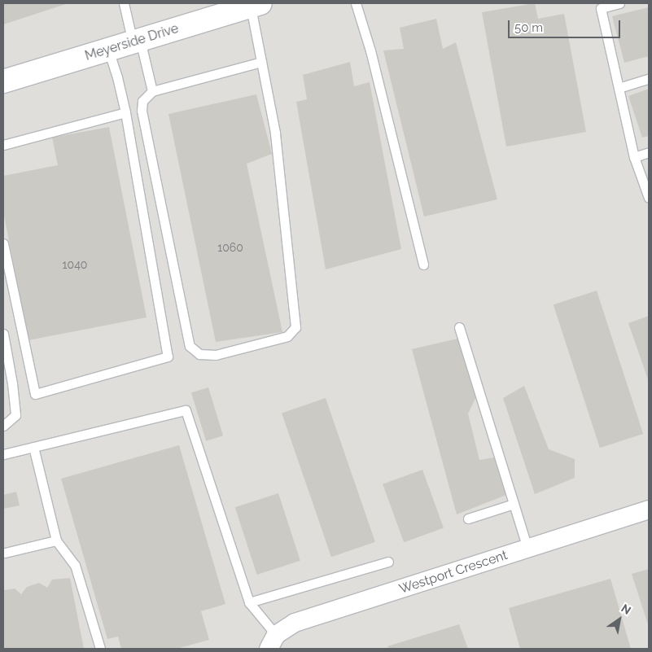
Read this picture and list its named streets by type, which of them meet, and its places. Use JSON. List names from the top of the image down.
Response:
{
  "streets": {
    "street": ["Meyerside Drive", "Westport Crescent"]
  },
  "house_numbers": ["1060", "1040"],
  "scale_bar": "50 m",
  "north": "top right"
}
